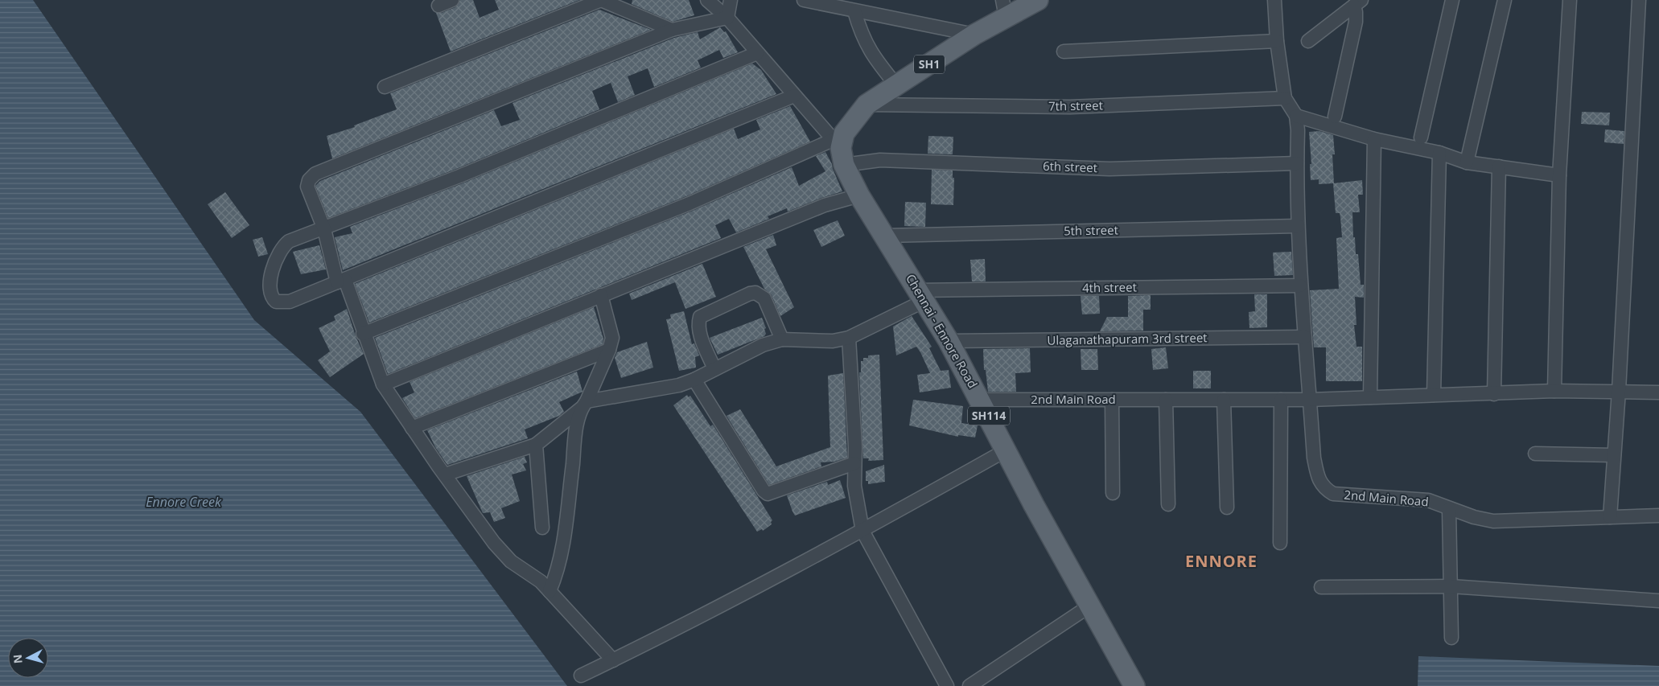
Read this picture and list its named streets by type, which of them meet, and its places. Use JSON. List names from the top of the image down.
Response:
{
  "streets": {
    "main road": ["SH1", "Chennai - Ennore Road", "SH114"],
    "street": [
      "7th street",
      "6th street",
      "5th street",
      "4th street",
      "Ulaganathapuram 3rd street",
      "2nd Main Road"
    ]
  },
  "crossings": [
    ["SH1", "7th street"],
    ["SH1", "6th street"],
    ["SH1", "Chennai - Ennore Road"],
    ["6th street", "Chennai - Ennore Road"],
    ["5th street", "Chennai - Ennore Road"],
    ["4th street", "Chennai - Ennore Road"],
    ["Chennai - Ennore Road", "Ulaganathapuram 3rd street"],
    ["Chennai - Ennore Road", "2nd Main Road"]
  ],
  "districts": ["ENNORE"],
  "water": ["Ennore Creek"],
  "north": "left"
}
